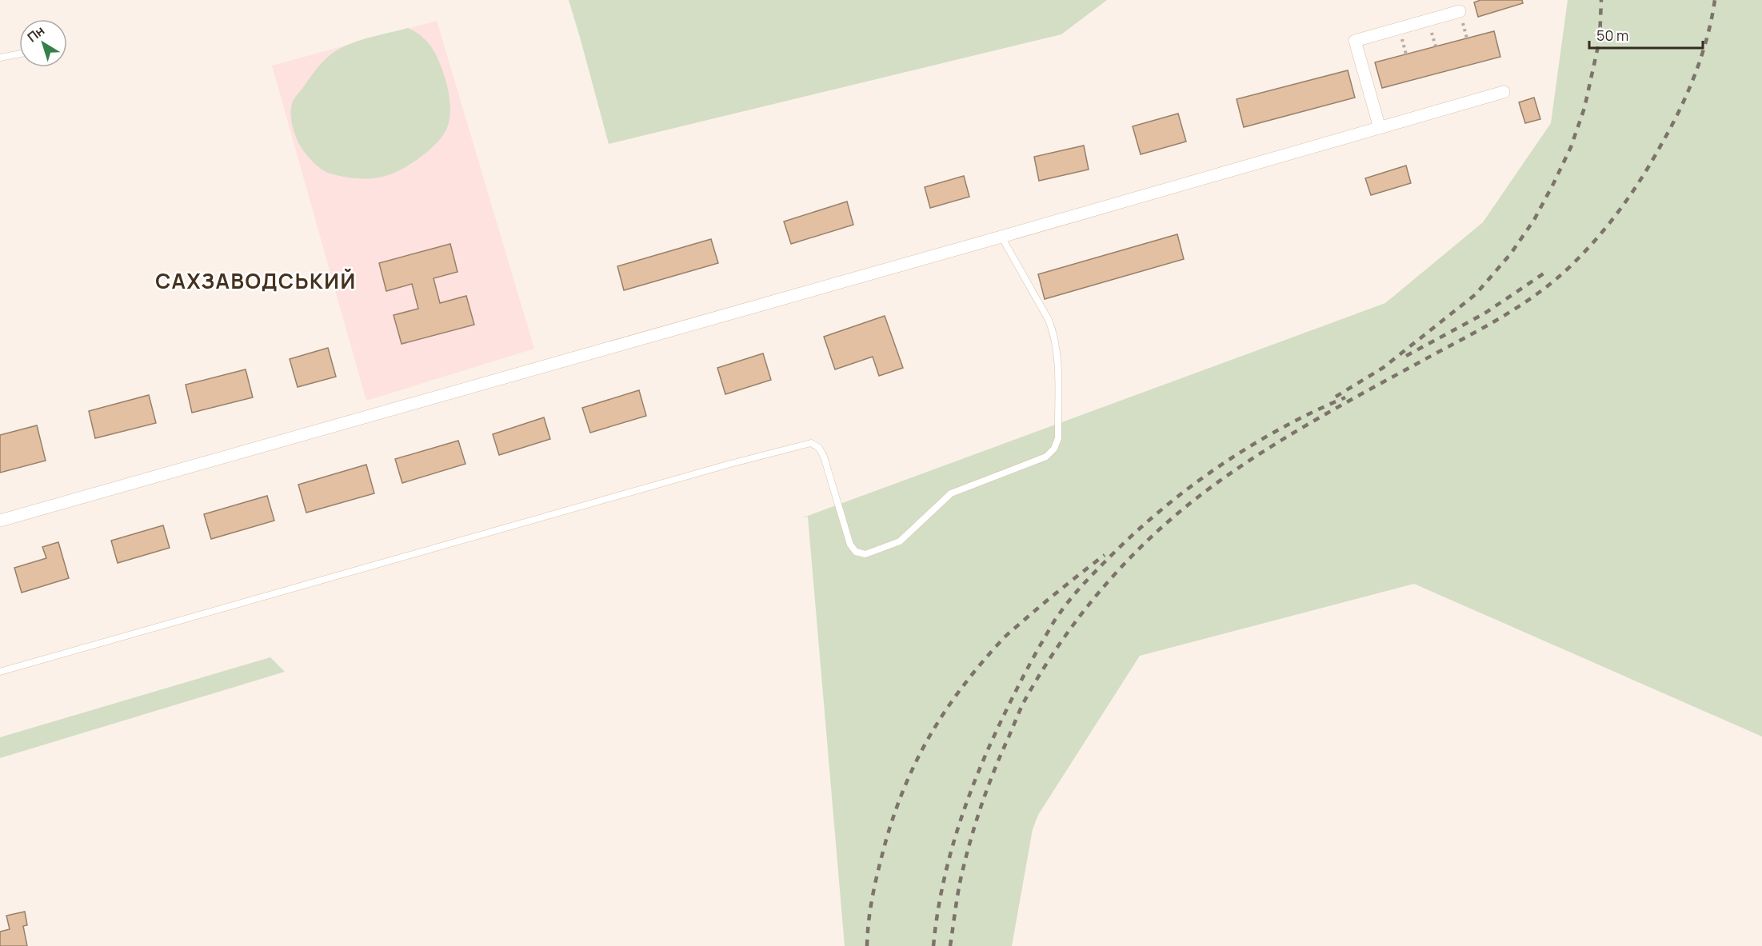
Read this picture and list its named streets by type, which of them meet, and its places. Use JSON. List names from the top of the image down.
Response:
{
  "districts": ["САХЗАВОДСЬКИЙ"],
  "scale_bar": "50 m",
  "north": "top left"
}
